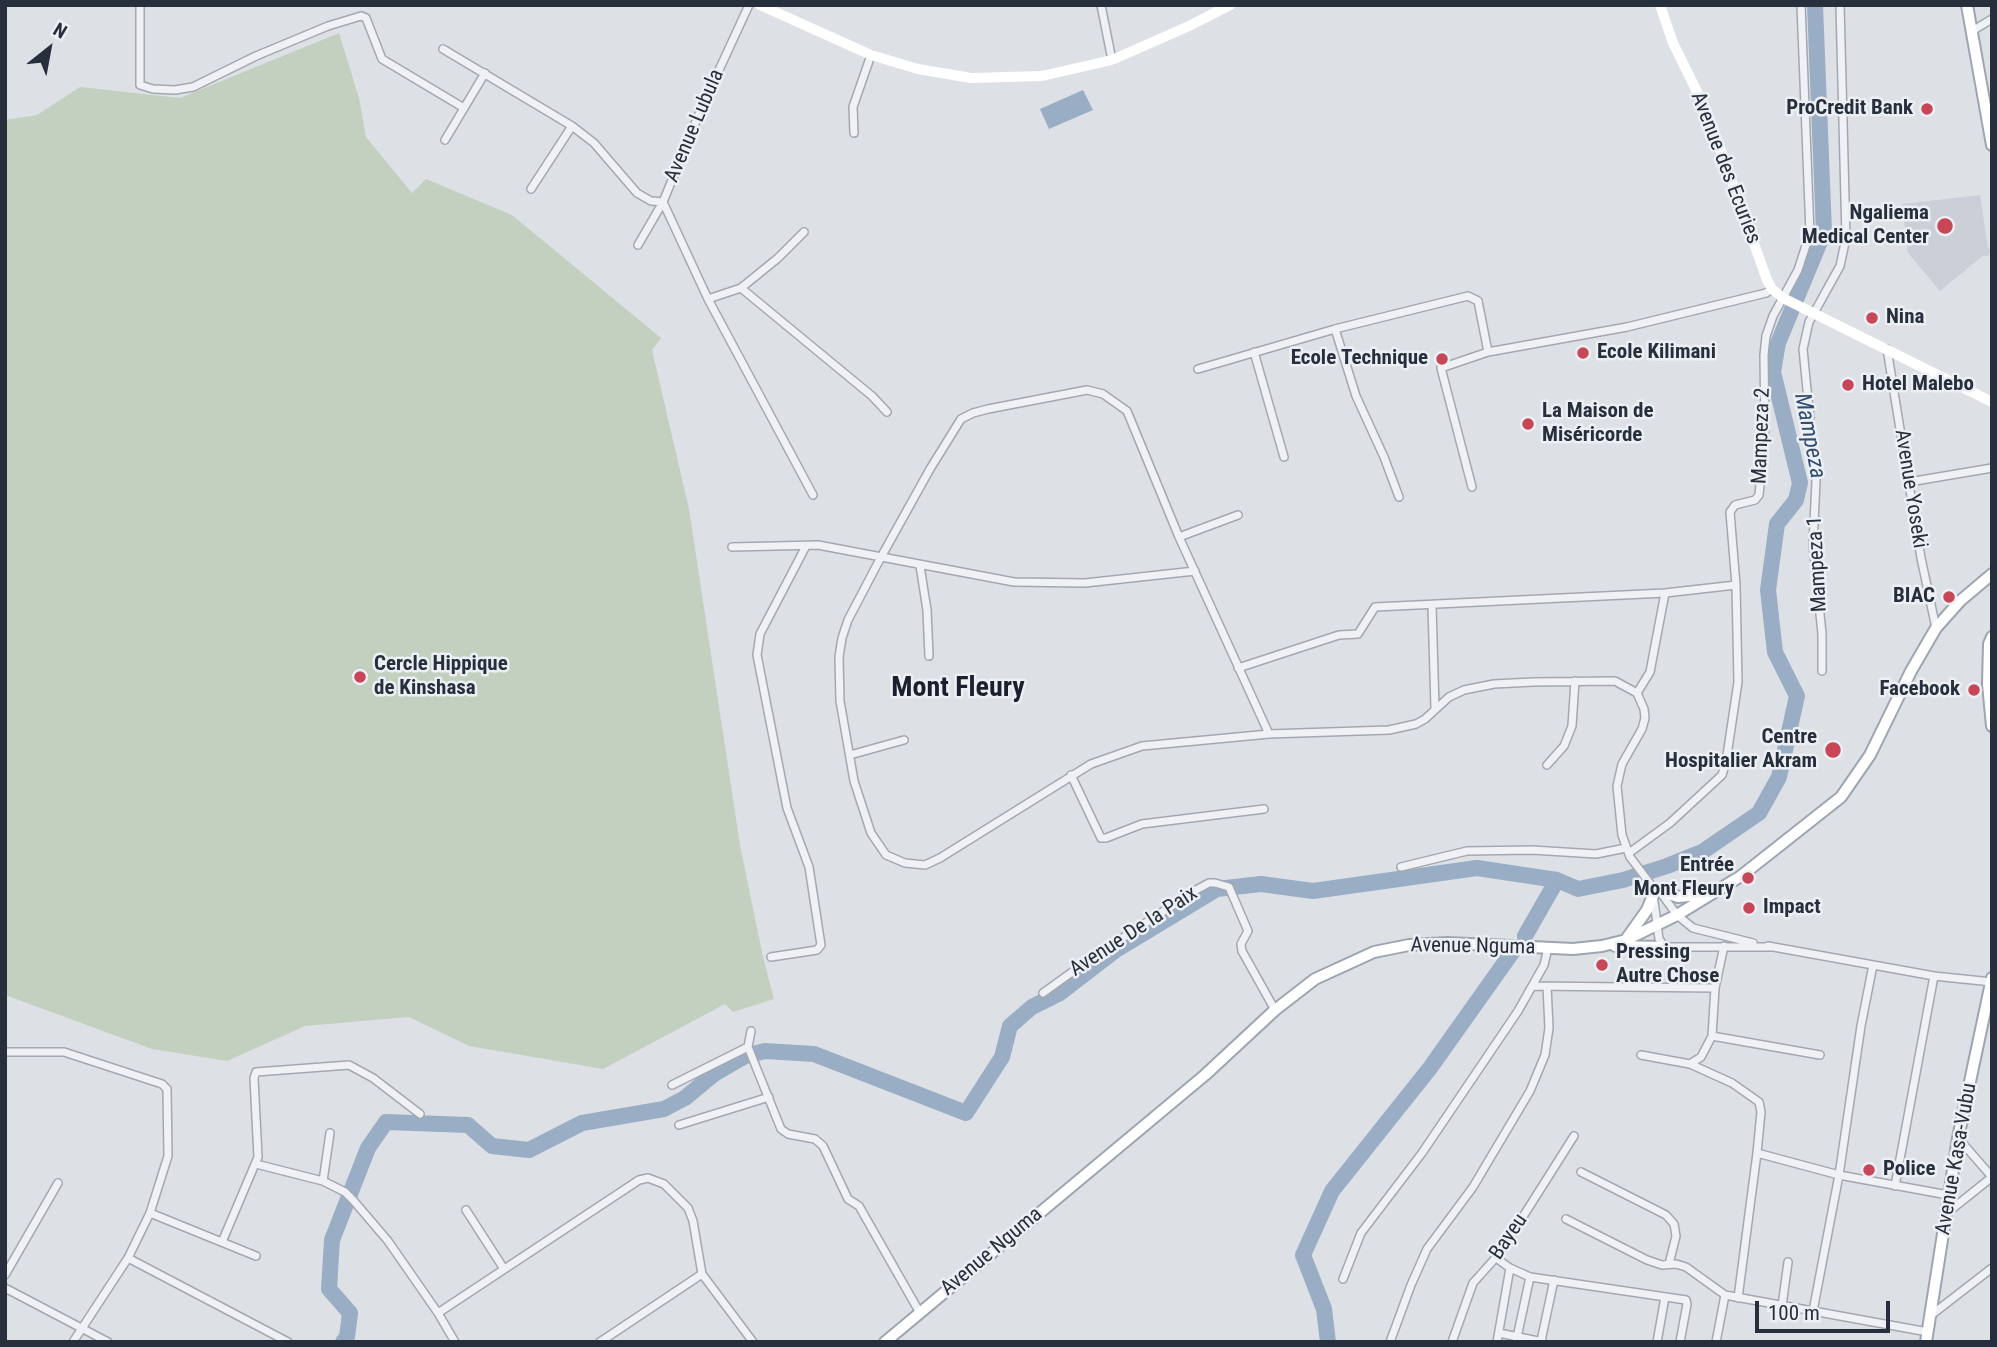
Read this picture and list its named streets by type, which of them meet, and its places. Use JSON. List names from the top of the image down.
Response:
{
  "streets": {
    "main road": ["Avenue Nguma", "Avenue Kasa-Vubu"],
    "street": [
      "Avenue Lubula",
      "Avenue des Ecuries",
      "Mampeza 2",
      "Avenue Yoseki",
      "Mampeza 1",
      "Avenue De la Paix",
      "Bayeu"
    ]
  },
  "crossings": [
    ["Avenue des Ecuries", "Mampeza 2"],
    ["Avenue des Ecuries", "Avenue Yoseki"],
    ["Avenue des Ecuries", "Mampeza 1"],
    ["Avenue Yoseki", "Avenue Nguma"],
    ["Avenue De la Paix", "Avenue Nguma"]
  ],
  "districts": ["Mont Fleury"],
  "water": ["Mampeza"],
  "places": [
    "ProCredit Bank",
    "Ngaliema Medical Center",
    "Nina",
    "Ecole Kilimani",
    "Ecole Technique",
    "Hotel Malebo",
    "La Maison de Miséricorde",
    "BIAC",
    "Cercle Hippique de Kinshasa",
    "Facebook",
    "Centre Hospitalier Akram",
    "Entrée Mont Fleury",
    "Impact",
    "Pressing Autre Chose",
    "Police"
  ],
  "scale_bar": "100 m",
  "north": "top right"
}
